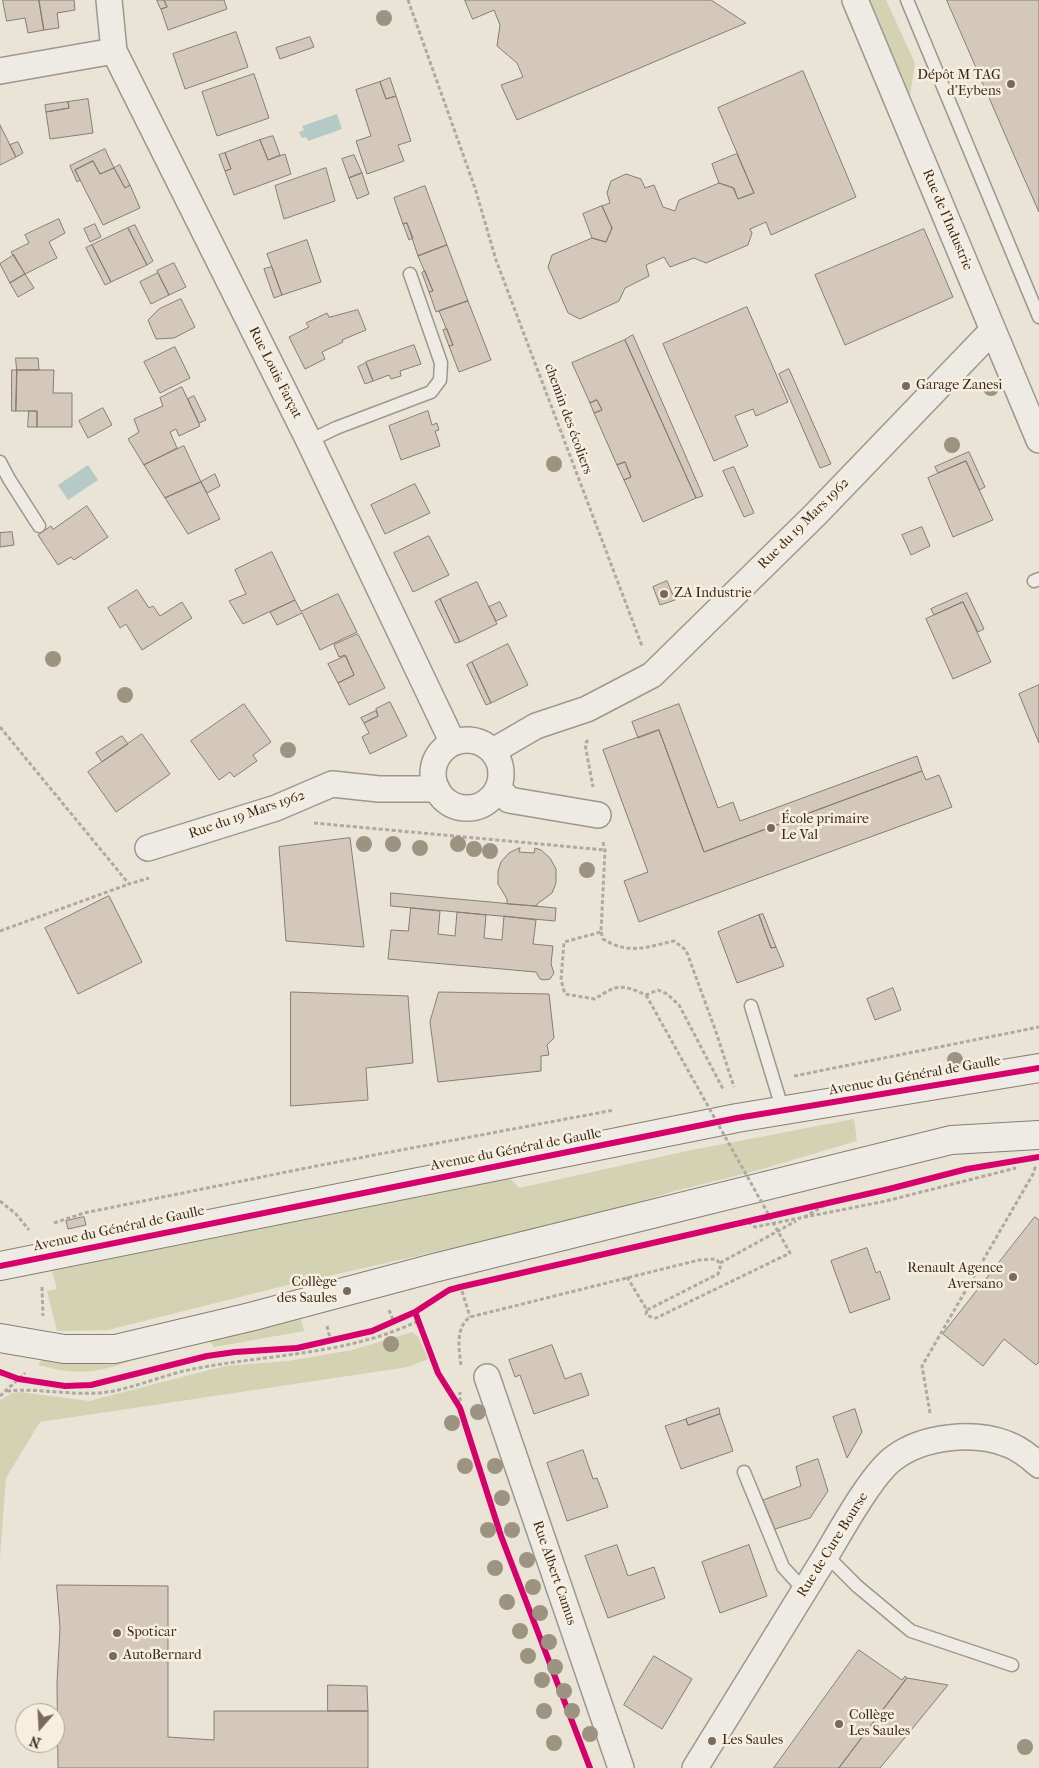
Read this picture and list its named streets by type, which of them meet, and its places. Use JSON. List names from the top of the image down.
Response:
{
  "streets": {
    "main road": ["Avenue du Général de Gaulle"],
    "street": [
      "Rue de l'Industrie",
      "Rue Louis Farçat",
      "Rue du 19 Mars 1962",
      "Rue de Cure Bourse",
      "Rue Albert Camus"
    ],
    "path": ["chemin des écoliers"]
  },
  "crossings": [
    ["Rue de l'Industrie", "Rue du 19 Mars 1962"],
    ["Rue Louis Farçat", "Rue du 19 Mars 1962"],
    ["chemin des écoliers", "Rue du 19 Mars 1962"]
  ],
  "places": [
    "Dépôt M TAG d'Eybens",
    "Garage Zanesi",
    "ZA Industrie",
    "École primaire Le Val",
    "Renault Agence Aversano",
    "Collège des Saules",
    "Spoticar",
    "AutoBernard",
    "Collège Les Saules",
    "Les Saules"
  ],
  "north": "bottom"
}
